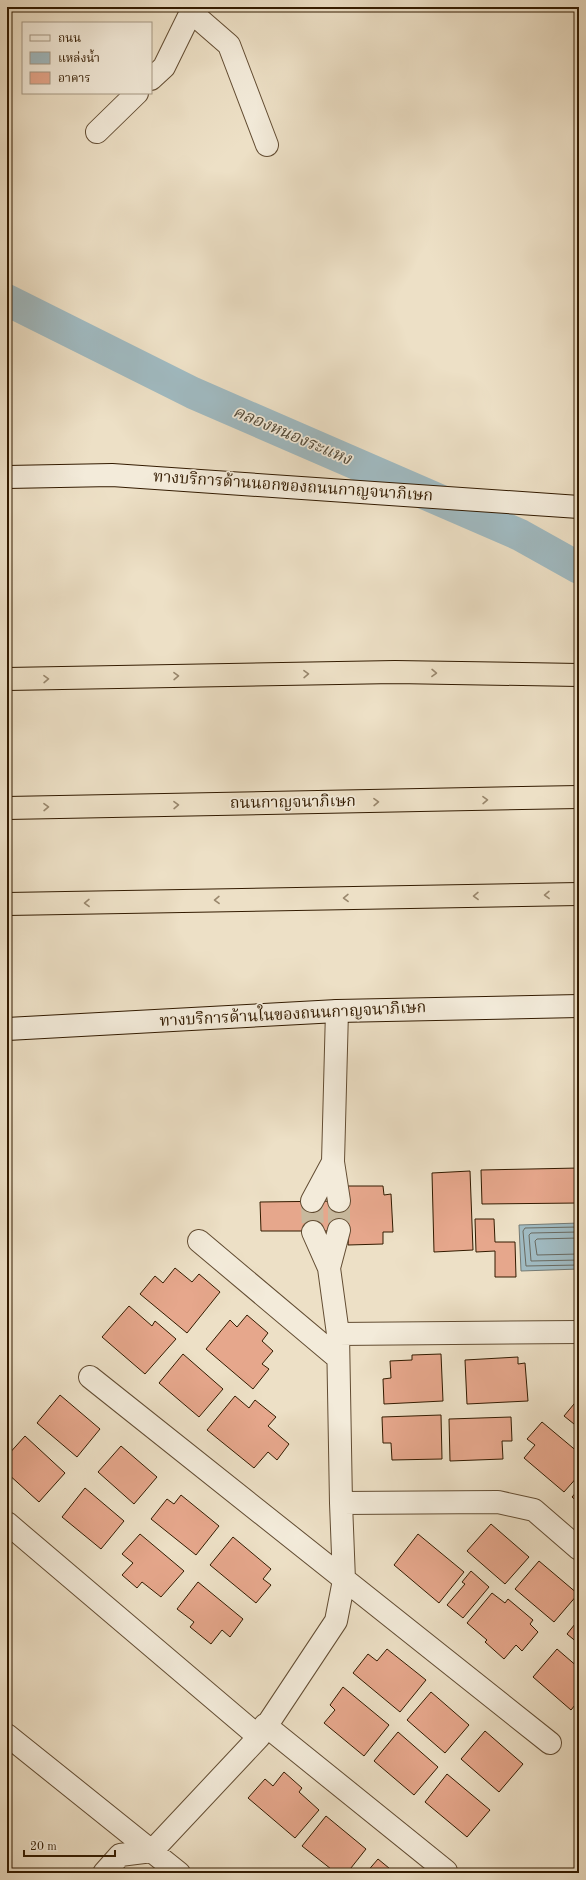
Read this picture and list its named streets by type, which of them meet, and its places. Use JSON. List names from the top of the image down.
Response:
{
  "streets": {
    "highway": ["ถนนกาญจนาภิเษก"],
    "street": ["ทางบริการด้านนอกของถนนกาญจนาภิเษก", "ทางบริการด้านในของถนนกาญจนาภิเษก"]
  },
  "water": ["คลองหนองระแหง"],
  "legend": ["ถนน", "แหล่งน้ำ", "อาคาร"],
  "scale_bar": "20 m"
}
